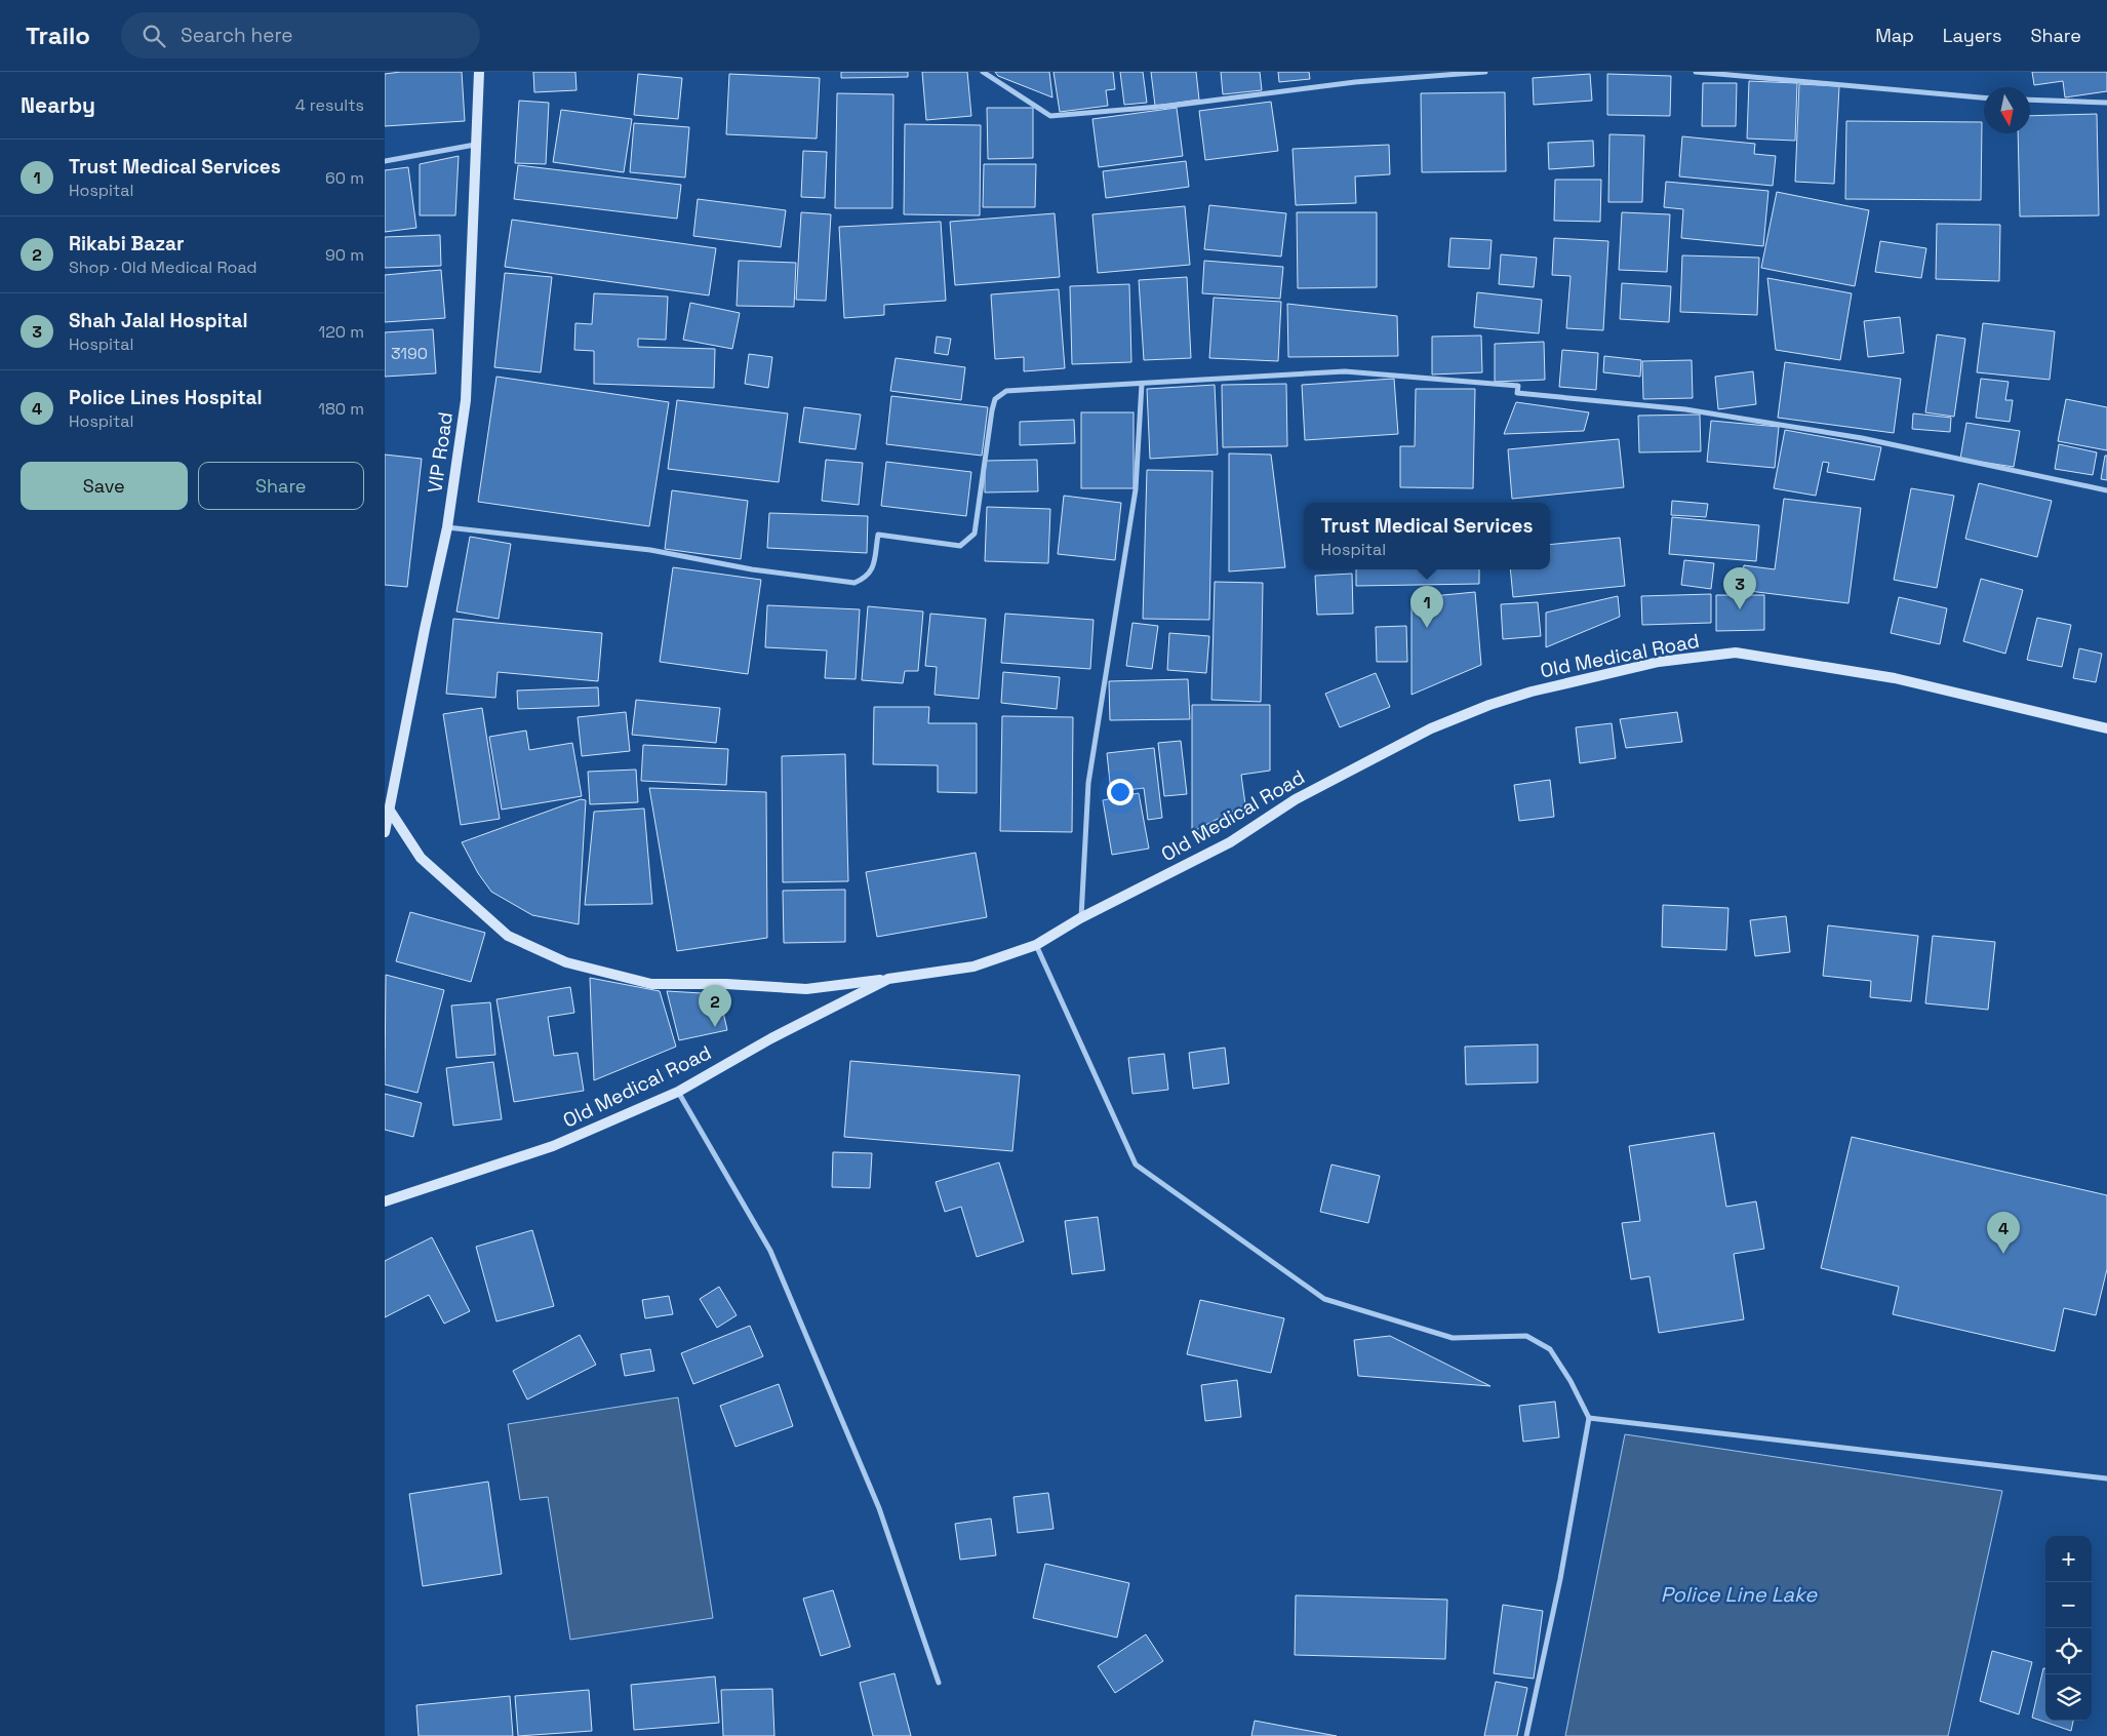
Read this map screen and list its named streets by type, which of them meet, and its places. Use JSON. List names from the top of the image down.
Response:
{
  "streets": {
    "street": ["VIP Road", "Old Medical Road"]
  },
  "water": ["Police Line Lake"],
  "house_numbers": ["3190"],
  "north": "bottom",
  "page": {
    "header": "Trailo",
    "search": "Search here",
    "nav": ["Map", "Layers", "Share"],
    "heading": ["Nearby", "4 results"],
    "list": [
      {
        "mark": "1",
        "name": "Trust Medical Services",
        "note": "Hospital",
        "value": "60 m"
      },
      {
        "mark": "2",
        "name": "Rikabi Bazar",
        "note": "Shop · Old Medical Road",
        "value": "90 m"
      },
      {
        "mark": "3",
        "name": "Shah Jalal Hospital",
        "note": "Hospital",
        "value": "120 m"
      },
      {
        "mark": "4",
        "name": "Police Lines Hospital",
        "note": "Hospital",
        "value": "180 m"
      }
    ],
    "buttons": ["Save", "Share"],
    "popup": ["Trust Medical Services", "Hospital"],
    "pins": [
      "3",
      "1",
      "2",
      "4"
    ],
    "map_buttons": ["+", "−"]
  }
}
